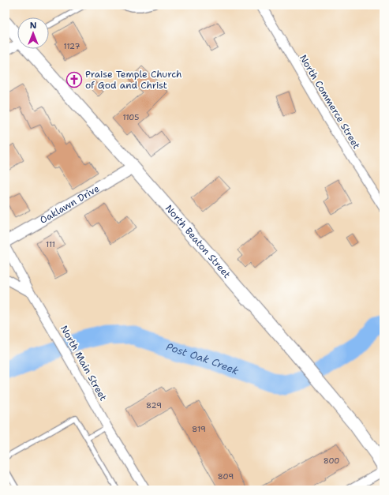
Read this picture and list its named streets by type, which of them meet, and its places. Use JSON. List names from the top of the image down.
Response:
{
  "streets": {
    "main road": ["North Beaton Street"],
    "street": ["North Commerce Street", "Oaklawn Drive", "North Main Street"]
  },
  "crossings": [
    ["Oaklawn Drive", "North Beaton Street"]
  ],
  "water": ["Post Oak Creek"],
  "places": {
    "church": ["Praise Temple Church of God and Christ"]
  },
  "house_numbers": [
    "1127",
    "1105",
    "111",
    "829",
    "819",
    "800",
    "809"
  ],
  "north": "top"
}
